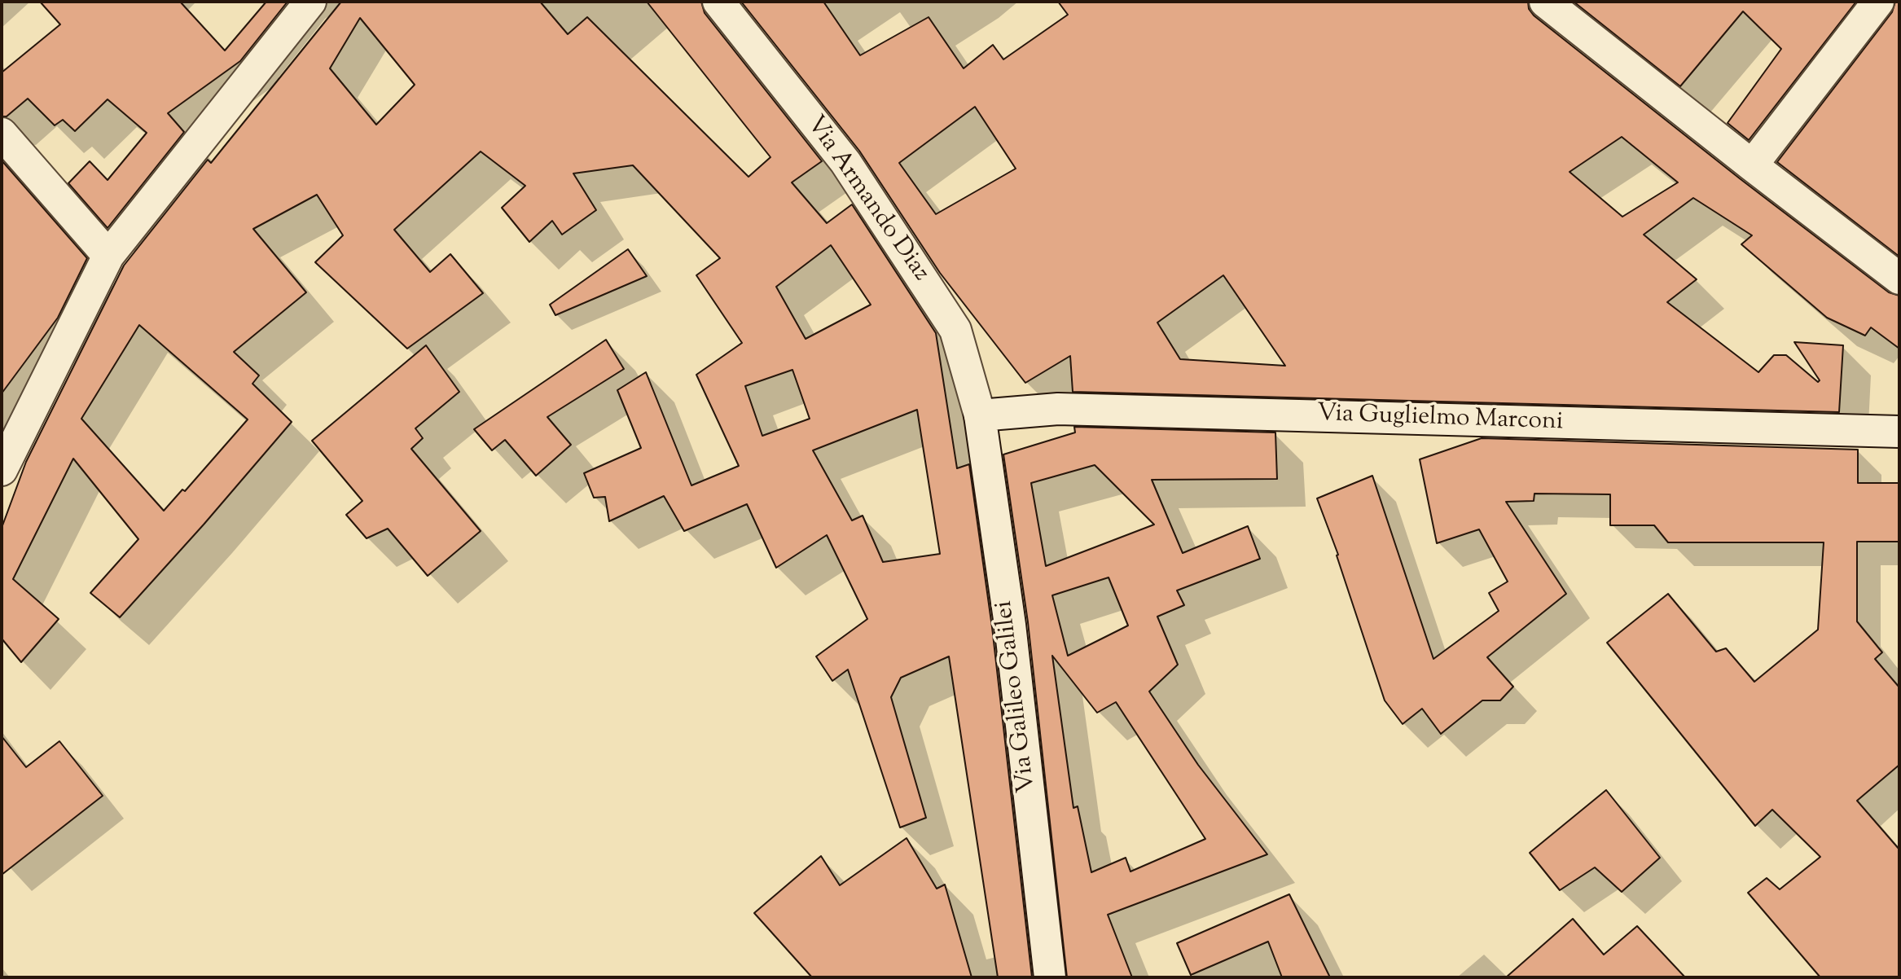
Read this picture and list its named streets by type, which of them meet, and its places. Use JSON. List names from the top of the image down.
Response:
{
  "streets": {
    "street": ["Via Armando Diaz", "Via Guglielmo Marconi", "Via Galileo Galilei"]
  },
  "crossings": [
    ["Via Armando Diaz", "Via Guglielmo Marconi"],
    ["Via Armando Diaz", "Via Galileo Galilei"],
    ["Via Guglielmo Marconi", "Via Galileo Galilei"]
  ]
}
